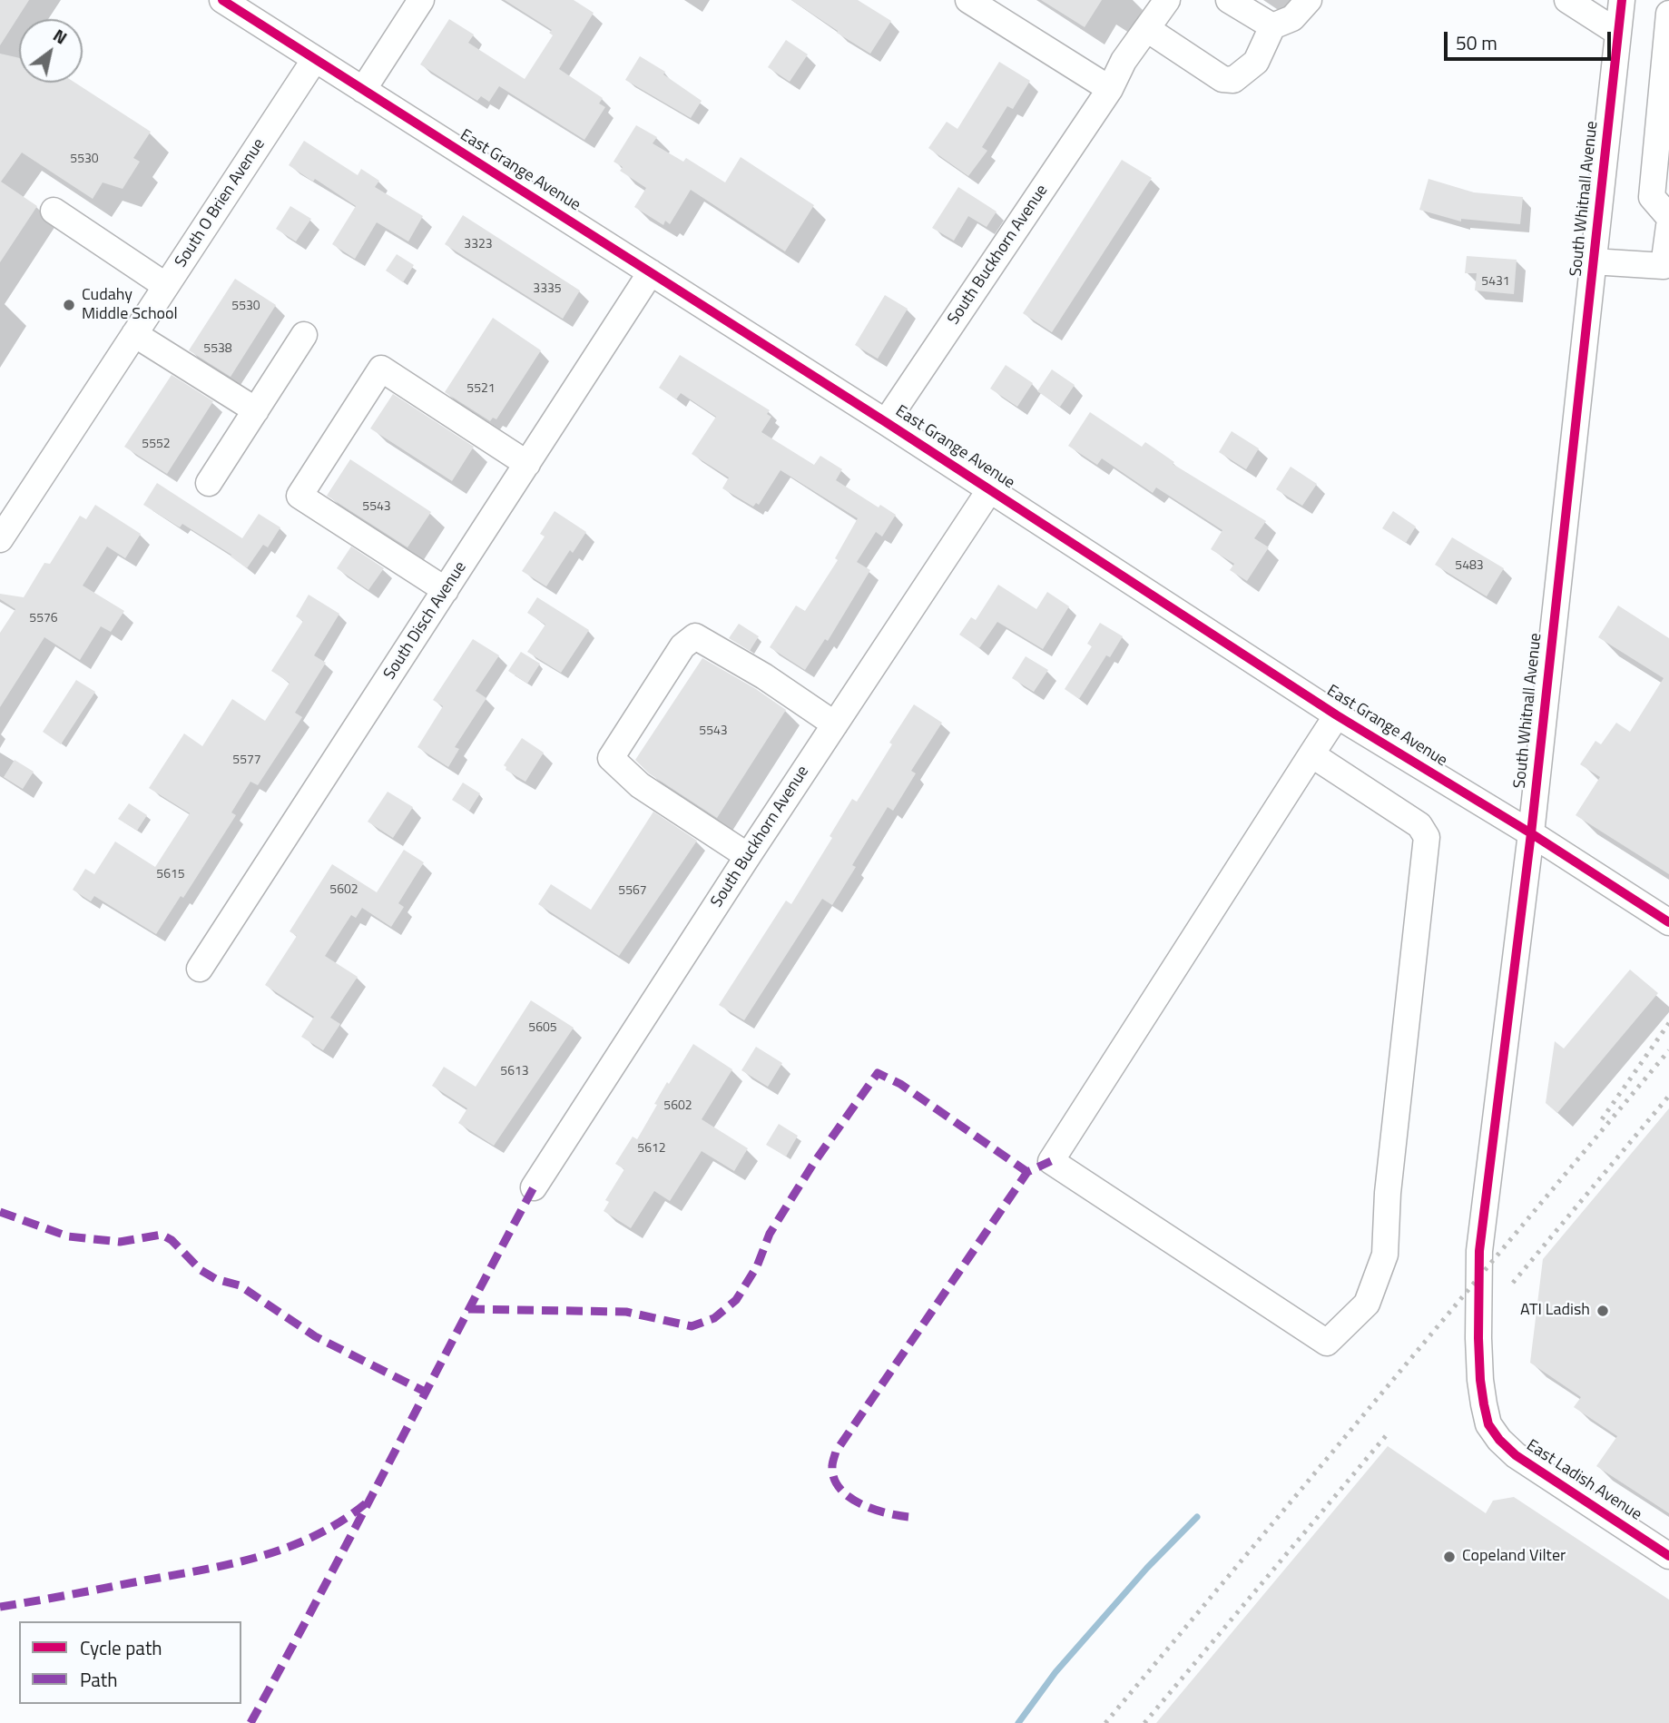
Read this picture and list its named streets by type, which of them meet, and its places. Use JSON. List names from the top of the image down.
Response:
{
  "streets": {
    "street": [
      "East Grange Avenue",
      "South Whitnall Avenue",
      "South O Brien Avenue",
      "South Buckhorn Avenue",
      "South Disch Avenue",
      "East Ladish Avenue"
    ]
  },
  "crossings": [
    ["East Grange Avenue", "South Whitnall Avenue"],
    ["East Grange Avenue", "South O Brien Avenue"],
    ["East Grange Avenue", "South Buckhorn Avenue"],
    ["East Grange Avenue", "South Disch Avenue"],
    ["South Whitnall Avenue", "East Ladish Avenue"]
  ],
  "places": ["Cudahy Middle School", "ATI Ladish", "Copeland Vilter"],
  "house_numbers": [
    "5530",
    "3323",
    "5431",
    "3335",
    "5530",
    "5538",
    "5521",
    "5552",
    "5543",
    "5483",
    "5576",
    "5543",
    "5577",
    "5615",
    "5602",
    "5567",
    "5605",
    "5613",
    "5602",
    "5612"
  ],
  "legend": ["Cycle path", "Path"],
  "scale_bar": "50 m",
  "north": "top right"
}
